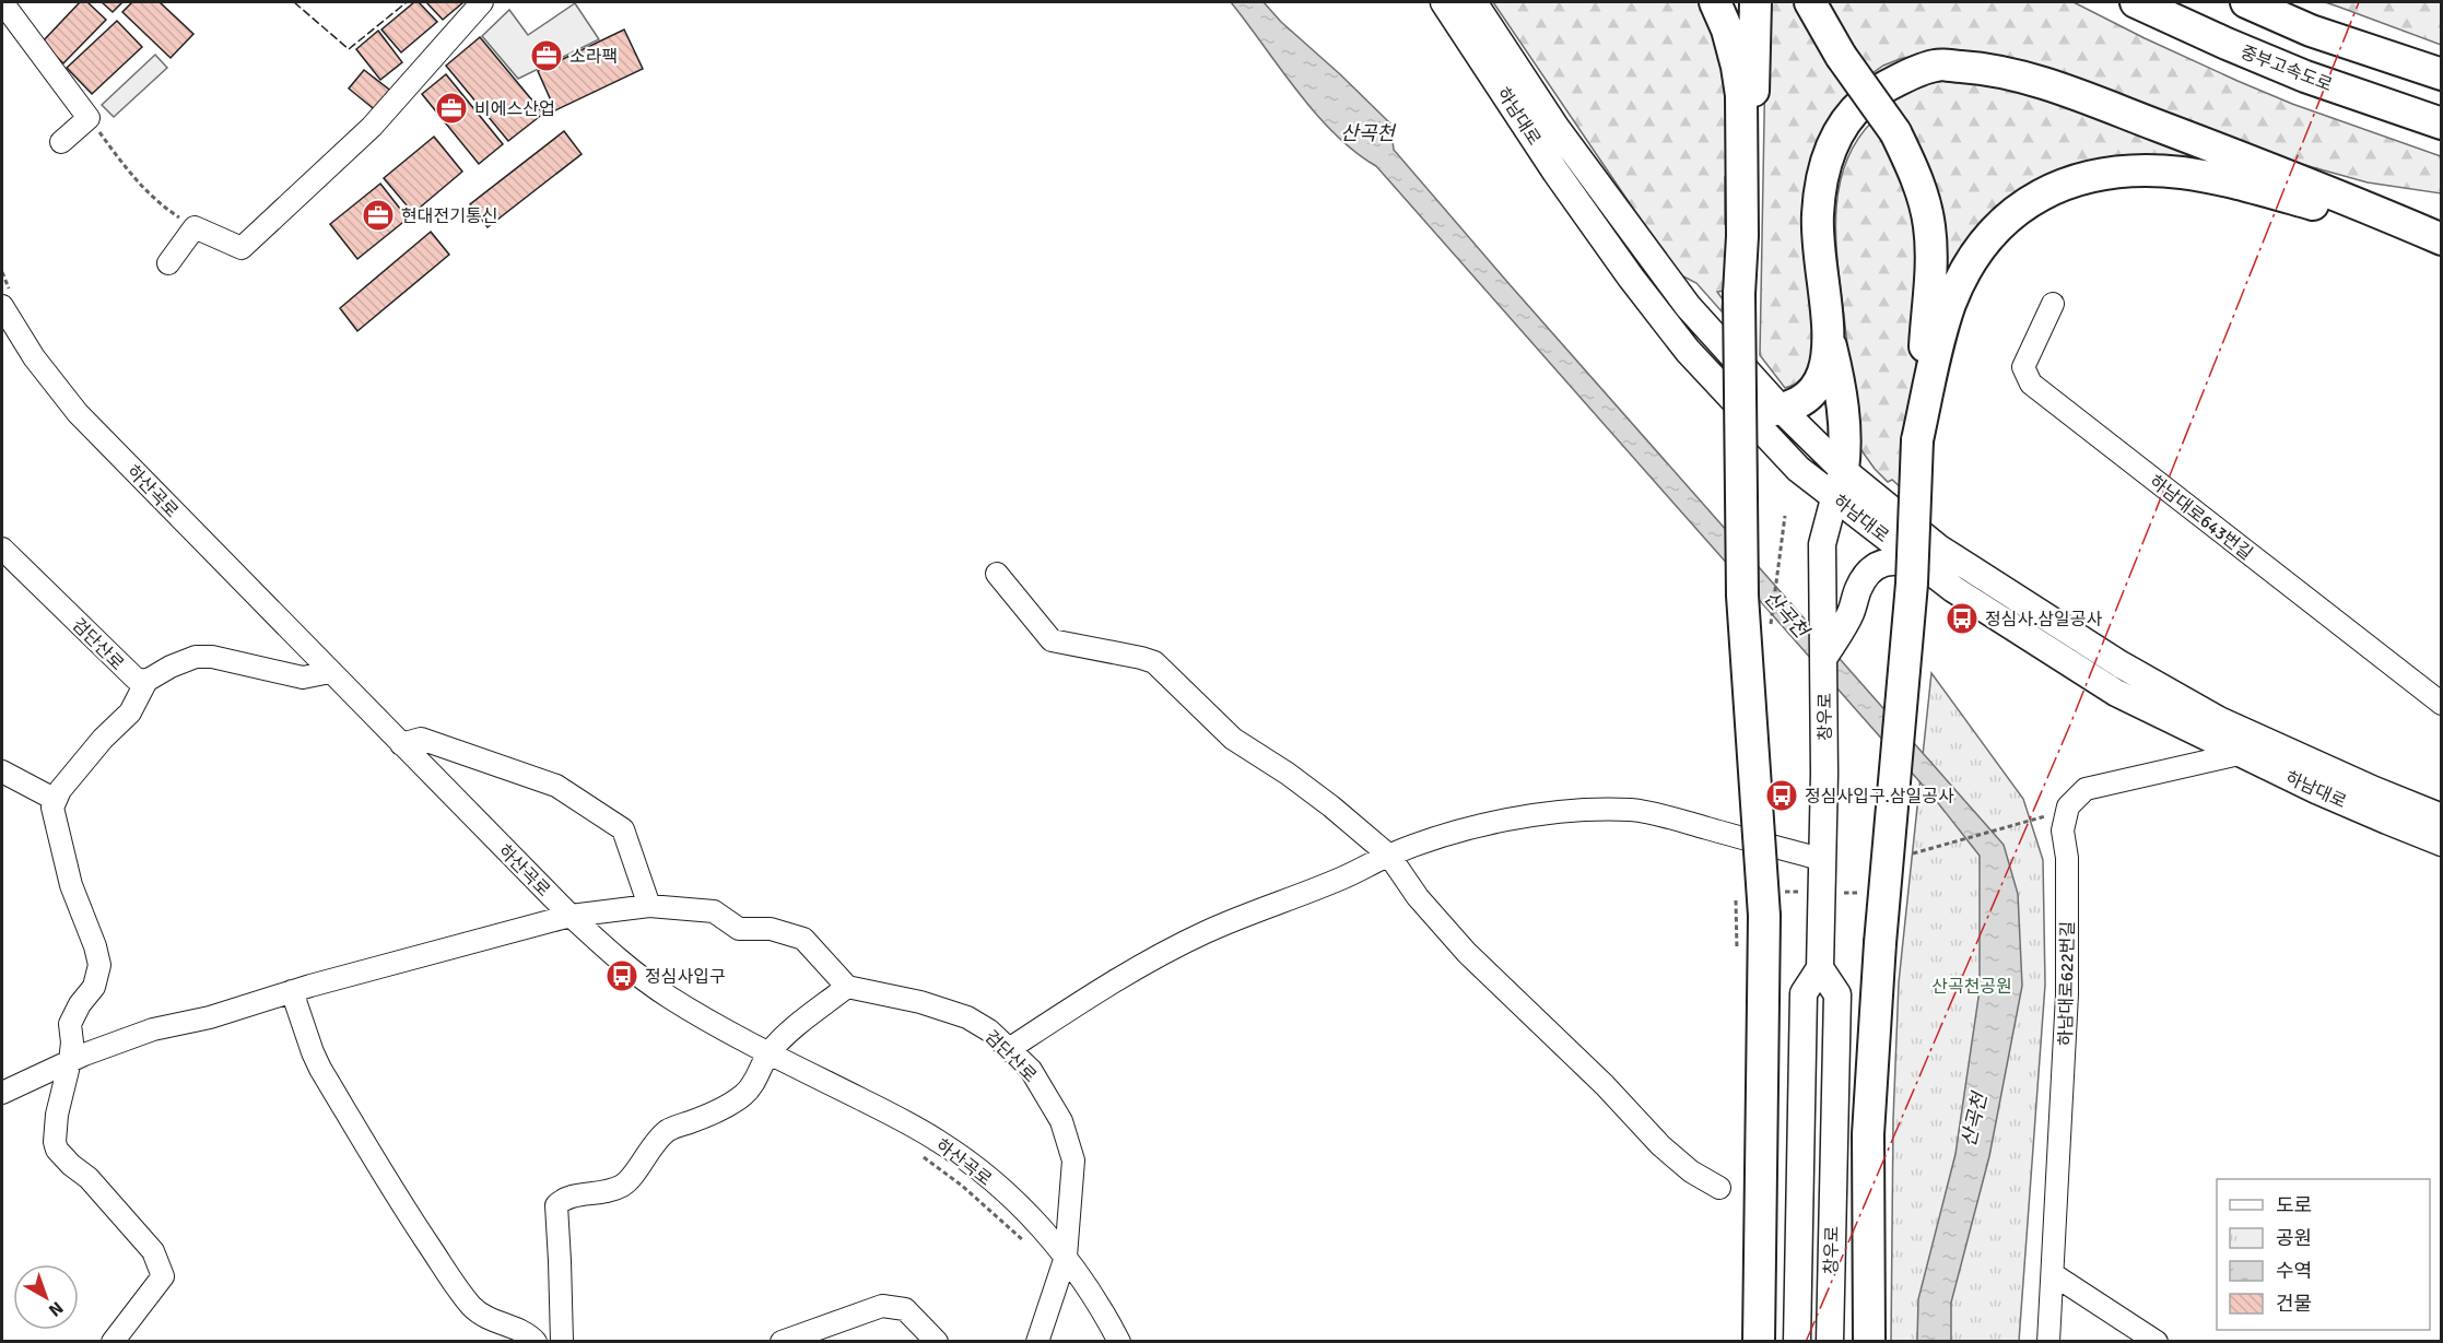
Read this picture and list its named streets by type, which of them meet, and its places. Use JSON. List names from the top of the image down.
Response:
{
  "streets": {
    "highway": ["중부고속도로"],
    "main road": ["하남대로", "창우로"],
    "street": [
      "하산곡로",
      "하남대로643번길",
      "검단산로",
      "하남대로622번길"
    ]
  },
  "crossings": [
    ["하남대로", "창우로"],
    ["하남대로", "하남대로622번길"],
    ["하산곡로", "검단산로"]
  ],
  "water": ["산곡천"],
  "parks": ["산곡천공원"],
  "places": {
    "office": ["소라팩", "비에스산업", "현대전기통신"],
    "bus stop": ["정심사.삼일공사", "정심사입구.삼일공사", "정심사입구"]
  },
  "legend": [
    "도로",
    "공원",
    "수역",
    "건물"
  ],
  "north": "bottom right"
}
